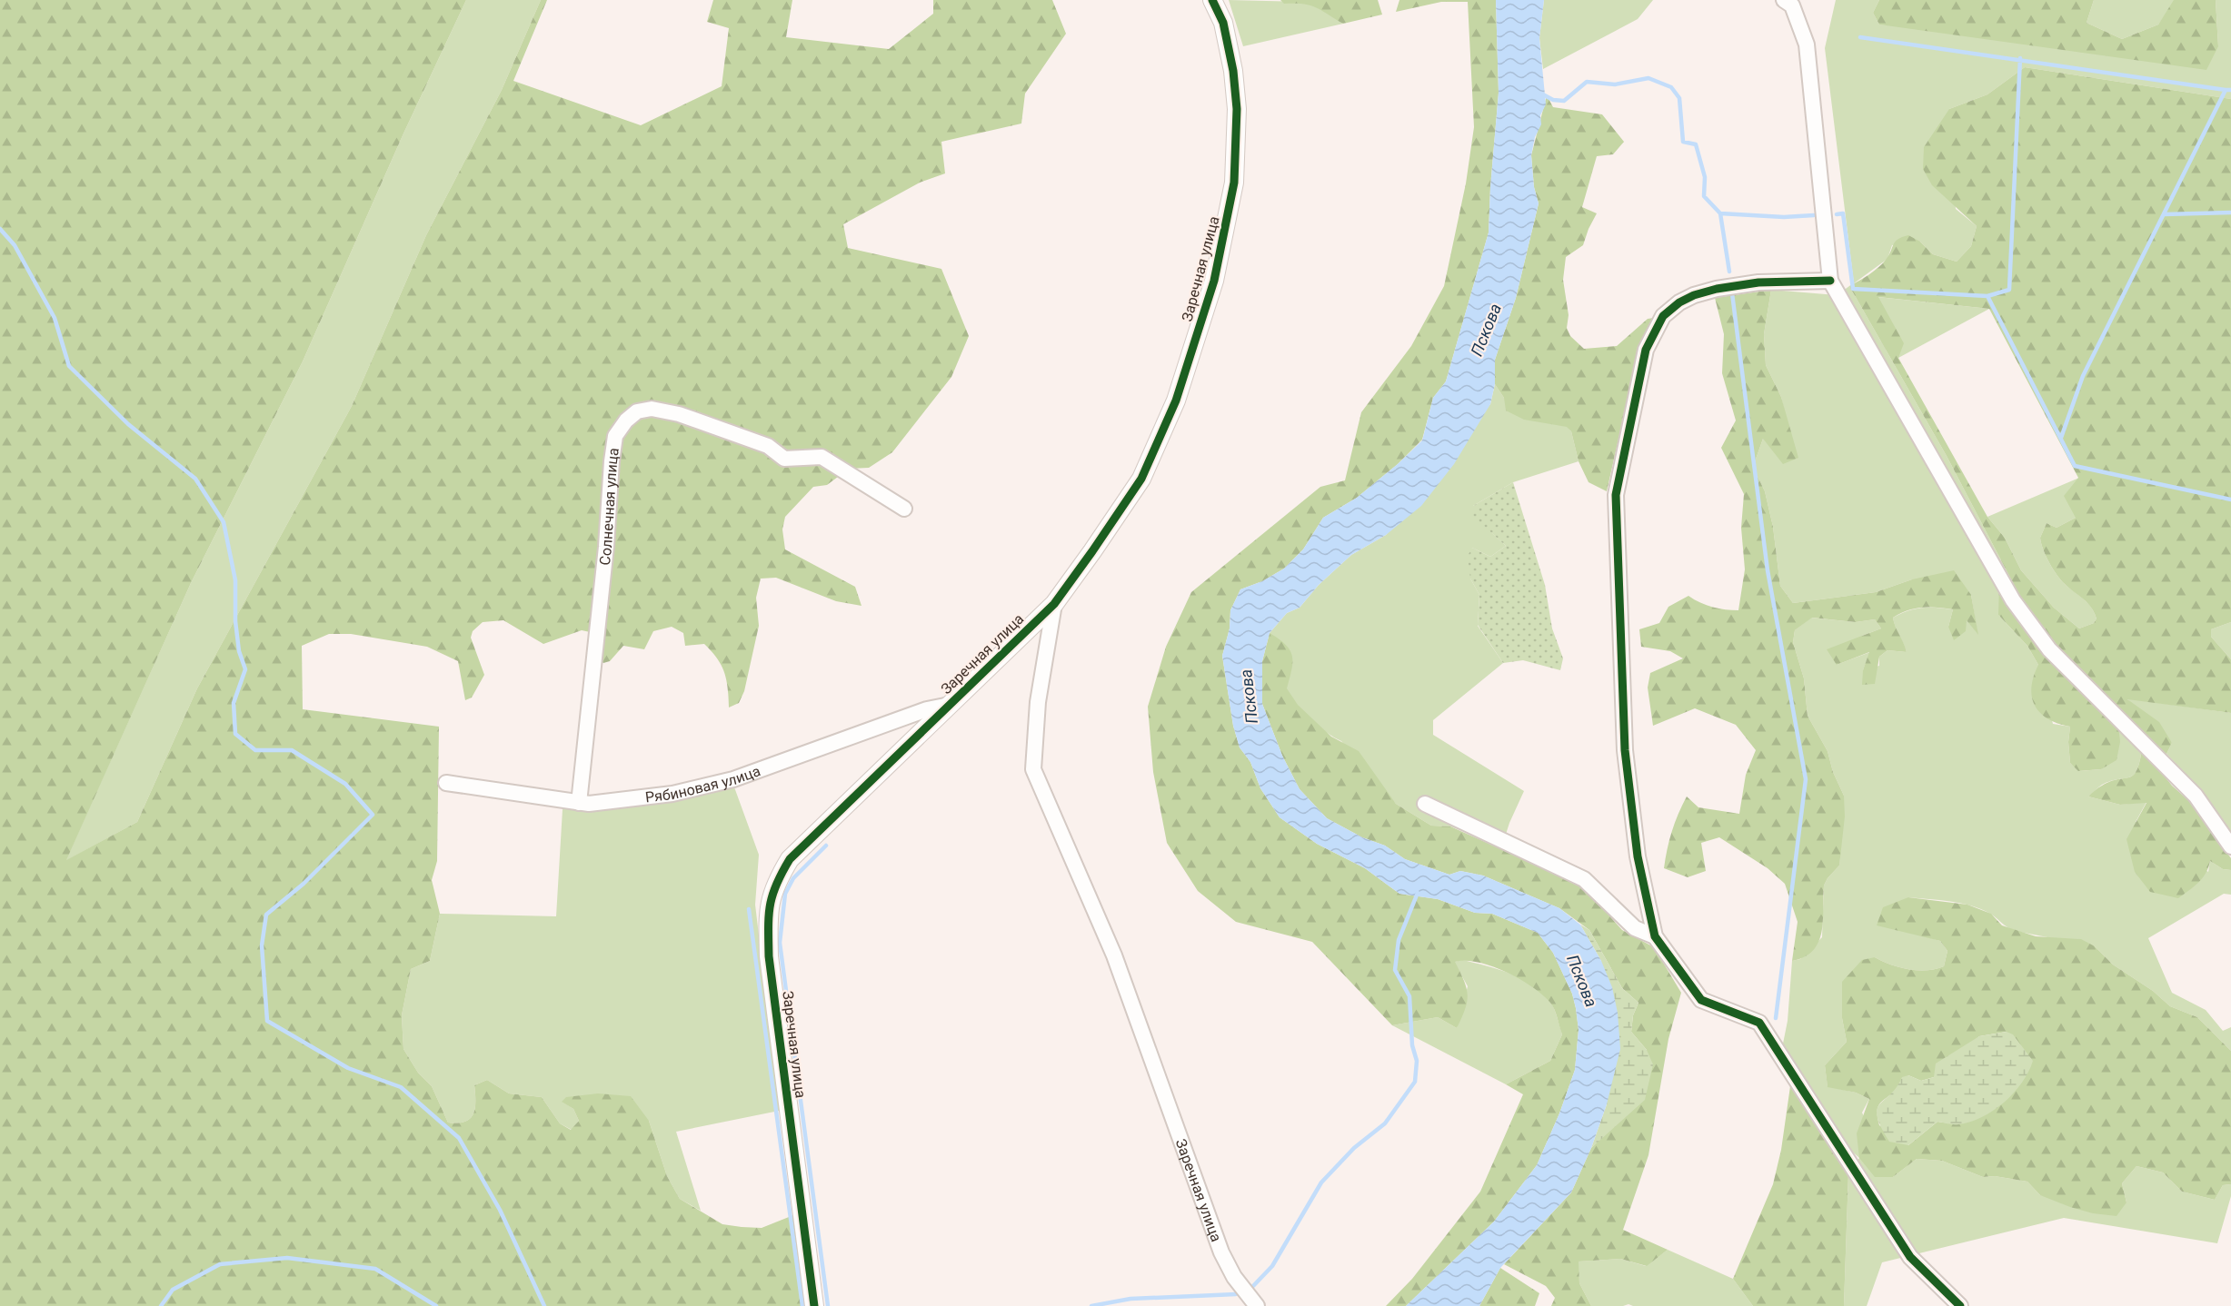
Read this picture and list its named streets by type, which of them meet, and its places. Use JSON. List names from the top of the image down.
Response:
{
  "streets": {
    "street": ["Заречная улица", "Солнечная улица", "Рябиновая улица"]
  },
  "crossings": [
    ["Заречная улица", "Рябиновая улица"],
    ["Солнечная улица", "Рябиновая улица"]
  ],
  "water": ["Пскова"]
}
